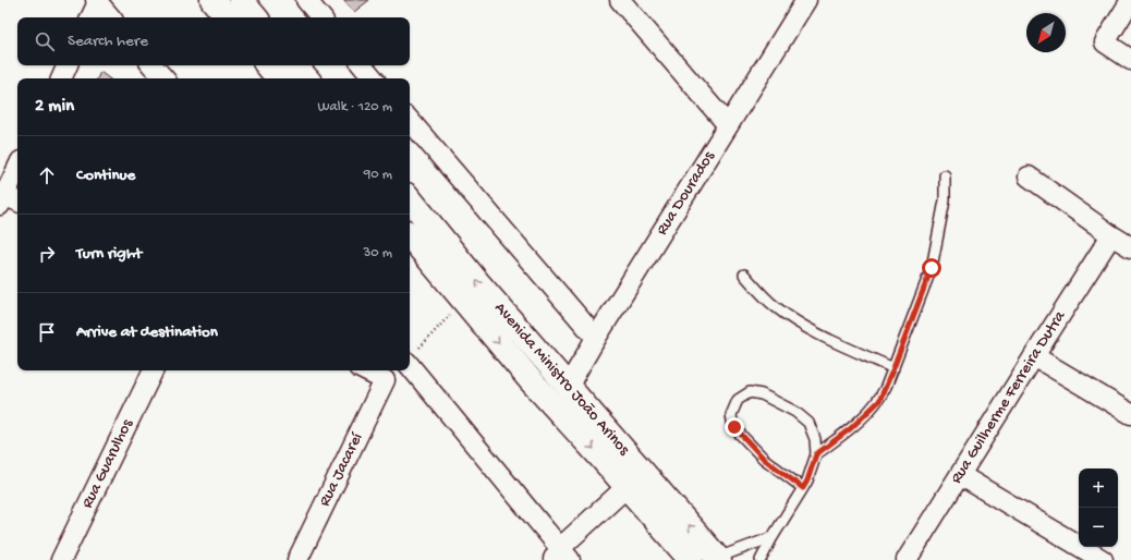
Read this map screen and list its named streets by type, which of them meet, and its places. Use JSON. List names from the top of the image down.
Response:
{
  "streets": {
    "highway": ["Avenida Ministro João Arinos"],
    "street": [
      "Rua Dourados",
      "Rua Guilherme Ferreira Dutra",
      "Rua Guarulhos",
      "Rua Jacareí"
    ]
  },
  "crossings": [
    ["Rua Dourados", "Avenida Ministro João Arinos"]
  ],
  "north": "bottom left",
  "page": {
    "search": "Search here",
    "heading": ["2 min", "Walk · 120 m"],
    "list": [
      ["Continue", "90 m"],
      ["Turn right", "30 m"],
      "Arrive at destination"
    ],
    "map_buttons": ["+", "−"]
  }
}
